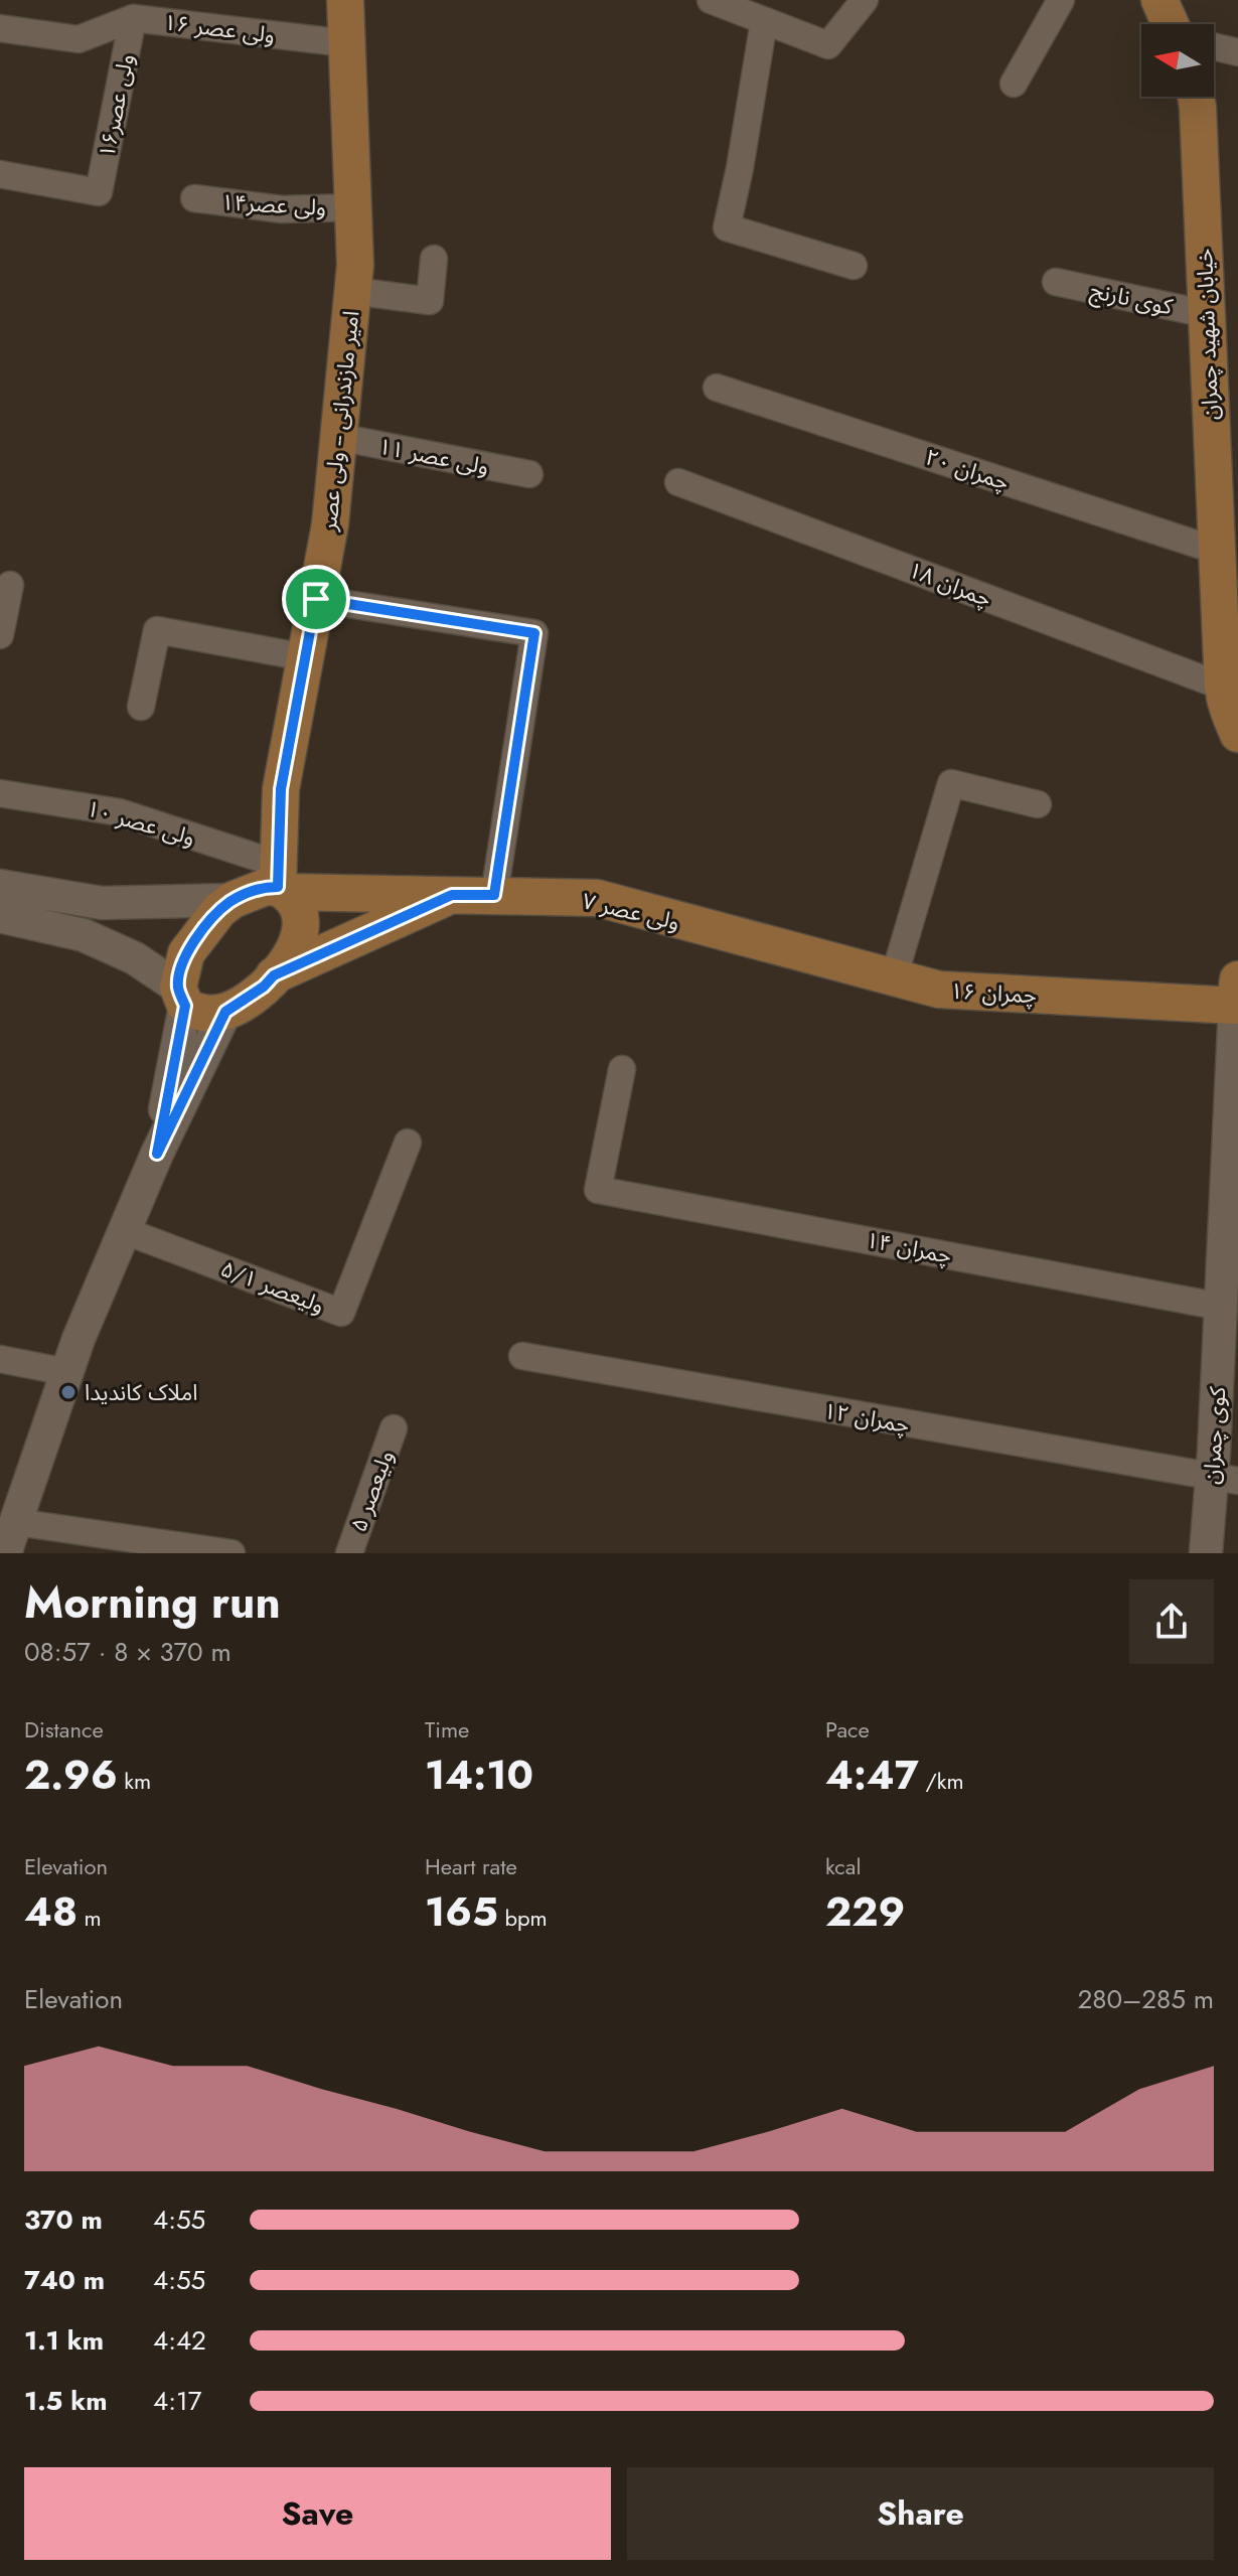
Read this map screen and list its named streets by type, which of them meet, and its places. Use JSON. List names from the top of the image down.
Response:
{
  "streets": {
    "main road": [
      "خیابان شهید چمران",
      "امیر مازندرانی -- ولی عصر",
      "ولی عصر ۷",
      "چمران ۱۶"
    ],
    "street": [
      "ولی عصر ۱۶",
      "ولی عصر۱۶",
      "ولی عصر۱۴",
      "کوی نارنج",
      "ولی عصر ۱۱",
      "چمران ۲۰",
      "چمران ۱۸",
      "ولی عصر ۱۰",
      "چمران ۱۴",
      "ولیعصر ۵/۱",
      "چمران ۱۲",
      "کوی چمران",
      "ولیعصر ۵"
    ]
  },
  "crossings": [
    ["ولی عصر ۱۶", "ولی عصر۱۶"],
    ["ولی عصر ۱۶", "امیر مازندرانی -- ولی عصر"],
    ["ولی عصر۱۴", "امیر مازندرانی -- ولی عصر"],
    ["کوی نارنج", "خیابان شهید چمران"],
    ["خیابان شهید چمران", "چمران ۲۰"],
    ["خیابان شهید چمران", "چمران ۱۸"],
    ["امیر مازندرانی -- ولی عصر", "ولی عصر ۱۱"],
    ["امیر مازندرانی -- ولی عصر", "ولی عصر ۱۰"],
    ["امیر مازندرانی -- ولی عصر", "ولی عصر ۷"],
    ["ولی عصر ۱۰", "ولی عصر ۷"],
    ["ولی عصر ۷", "چمران ۱۶"],
    ["چمران ۱۶", "کوی چمران"],
    ["چمران ۱۴", "کوی چمران"],
    ["چمران ۱۲", "کوی چمران"]
  ],
  "places": ["املاک کاندیدا"],
  "north": "left",
  "page": {
    "heading": ["Morning run", "08:57 · 8 × 370 m"],
    "stats": [
      ["Distance", "2.96 km"],
      ["Time", "14:10"],
      ["Pace", "4:47 /km"],
      ["Elevation", "48 m"],
      ["Heart rate", "165 bpm"],
      ["kcal", "229"]
    ],
    "chart": ["Elevation", "280–285 m"],
    "list": [
      {
        "name": "370 m",
        "note": "4:55"
      },
      {
        "name": "740 m",
        "note": "4:55"
      },
      {
        "name": "1.1 km",
        "note": "4:42"
      },
      {
        "name": "1.5 km",
        "note": "4:17"
      }
    ],
    "buttons": ["Save", "Share"]
  }
}
